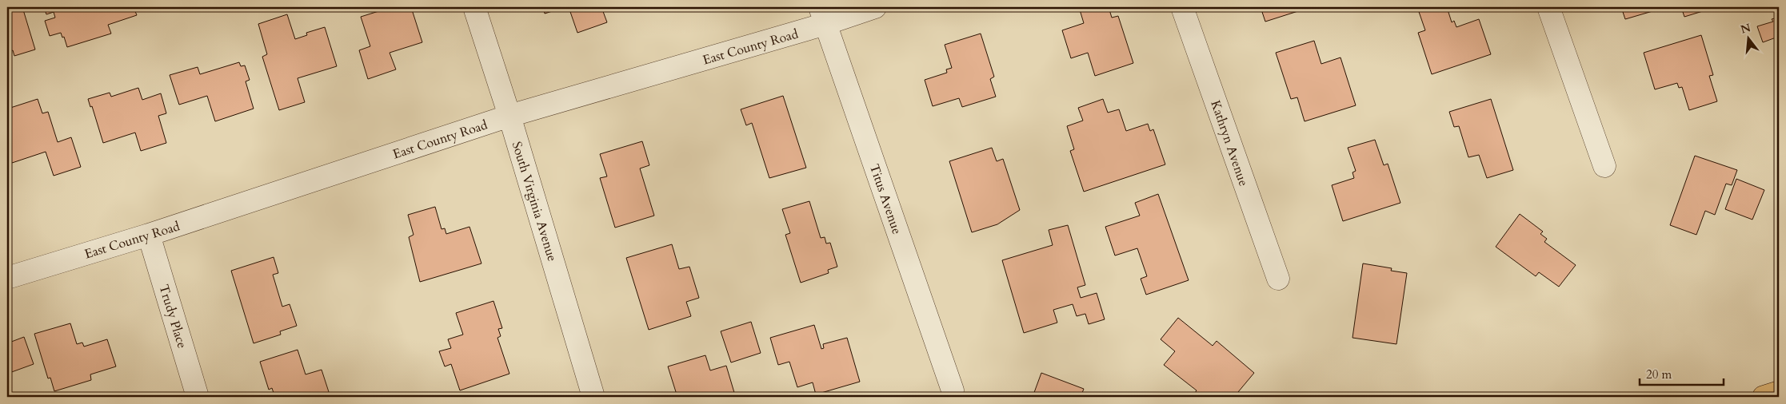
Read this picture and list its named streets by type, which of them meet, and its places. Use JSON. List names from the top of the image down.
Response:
{
  "streets": {
    "street": [
      "East County Road",
      "Kathryn Avenue",
      "Titus Avenue",
      "South Virginia Avenue",
      "Trudy Place"
    ]
  },
  "crossings": [
    ["East County Road", "Titus Avenue"],
    ["East County Road", "South Virginia Avenue"],
    ["East County Road", "Trudy Place"]
  ],
  "scale_bar": "20 m",
  "north": "top"
}
